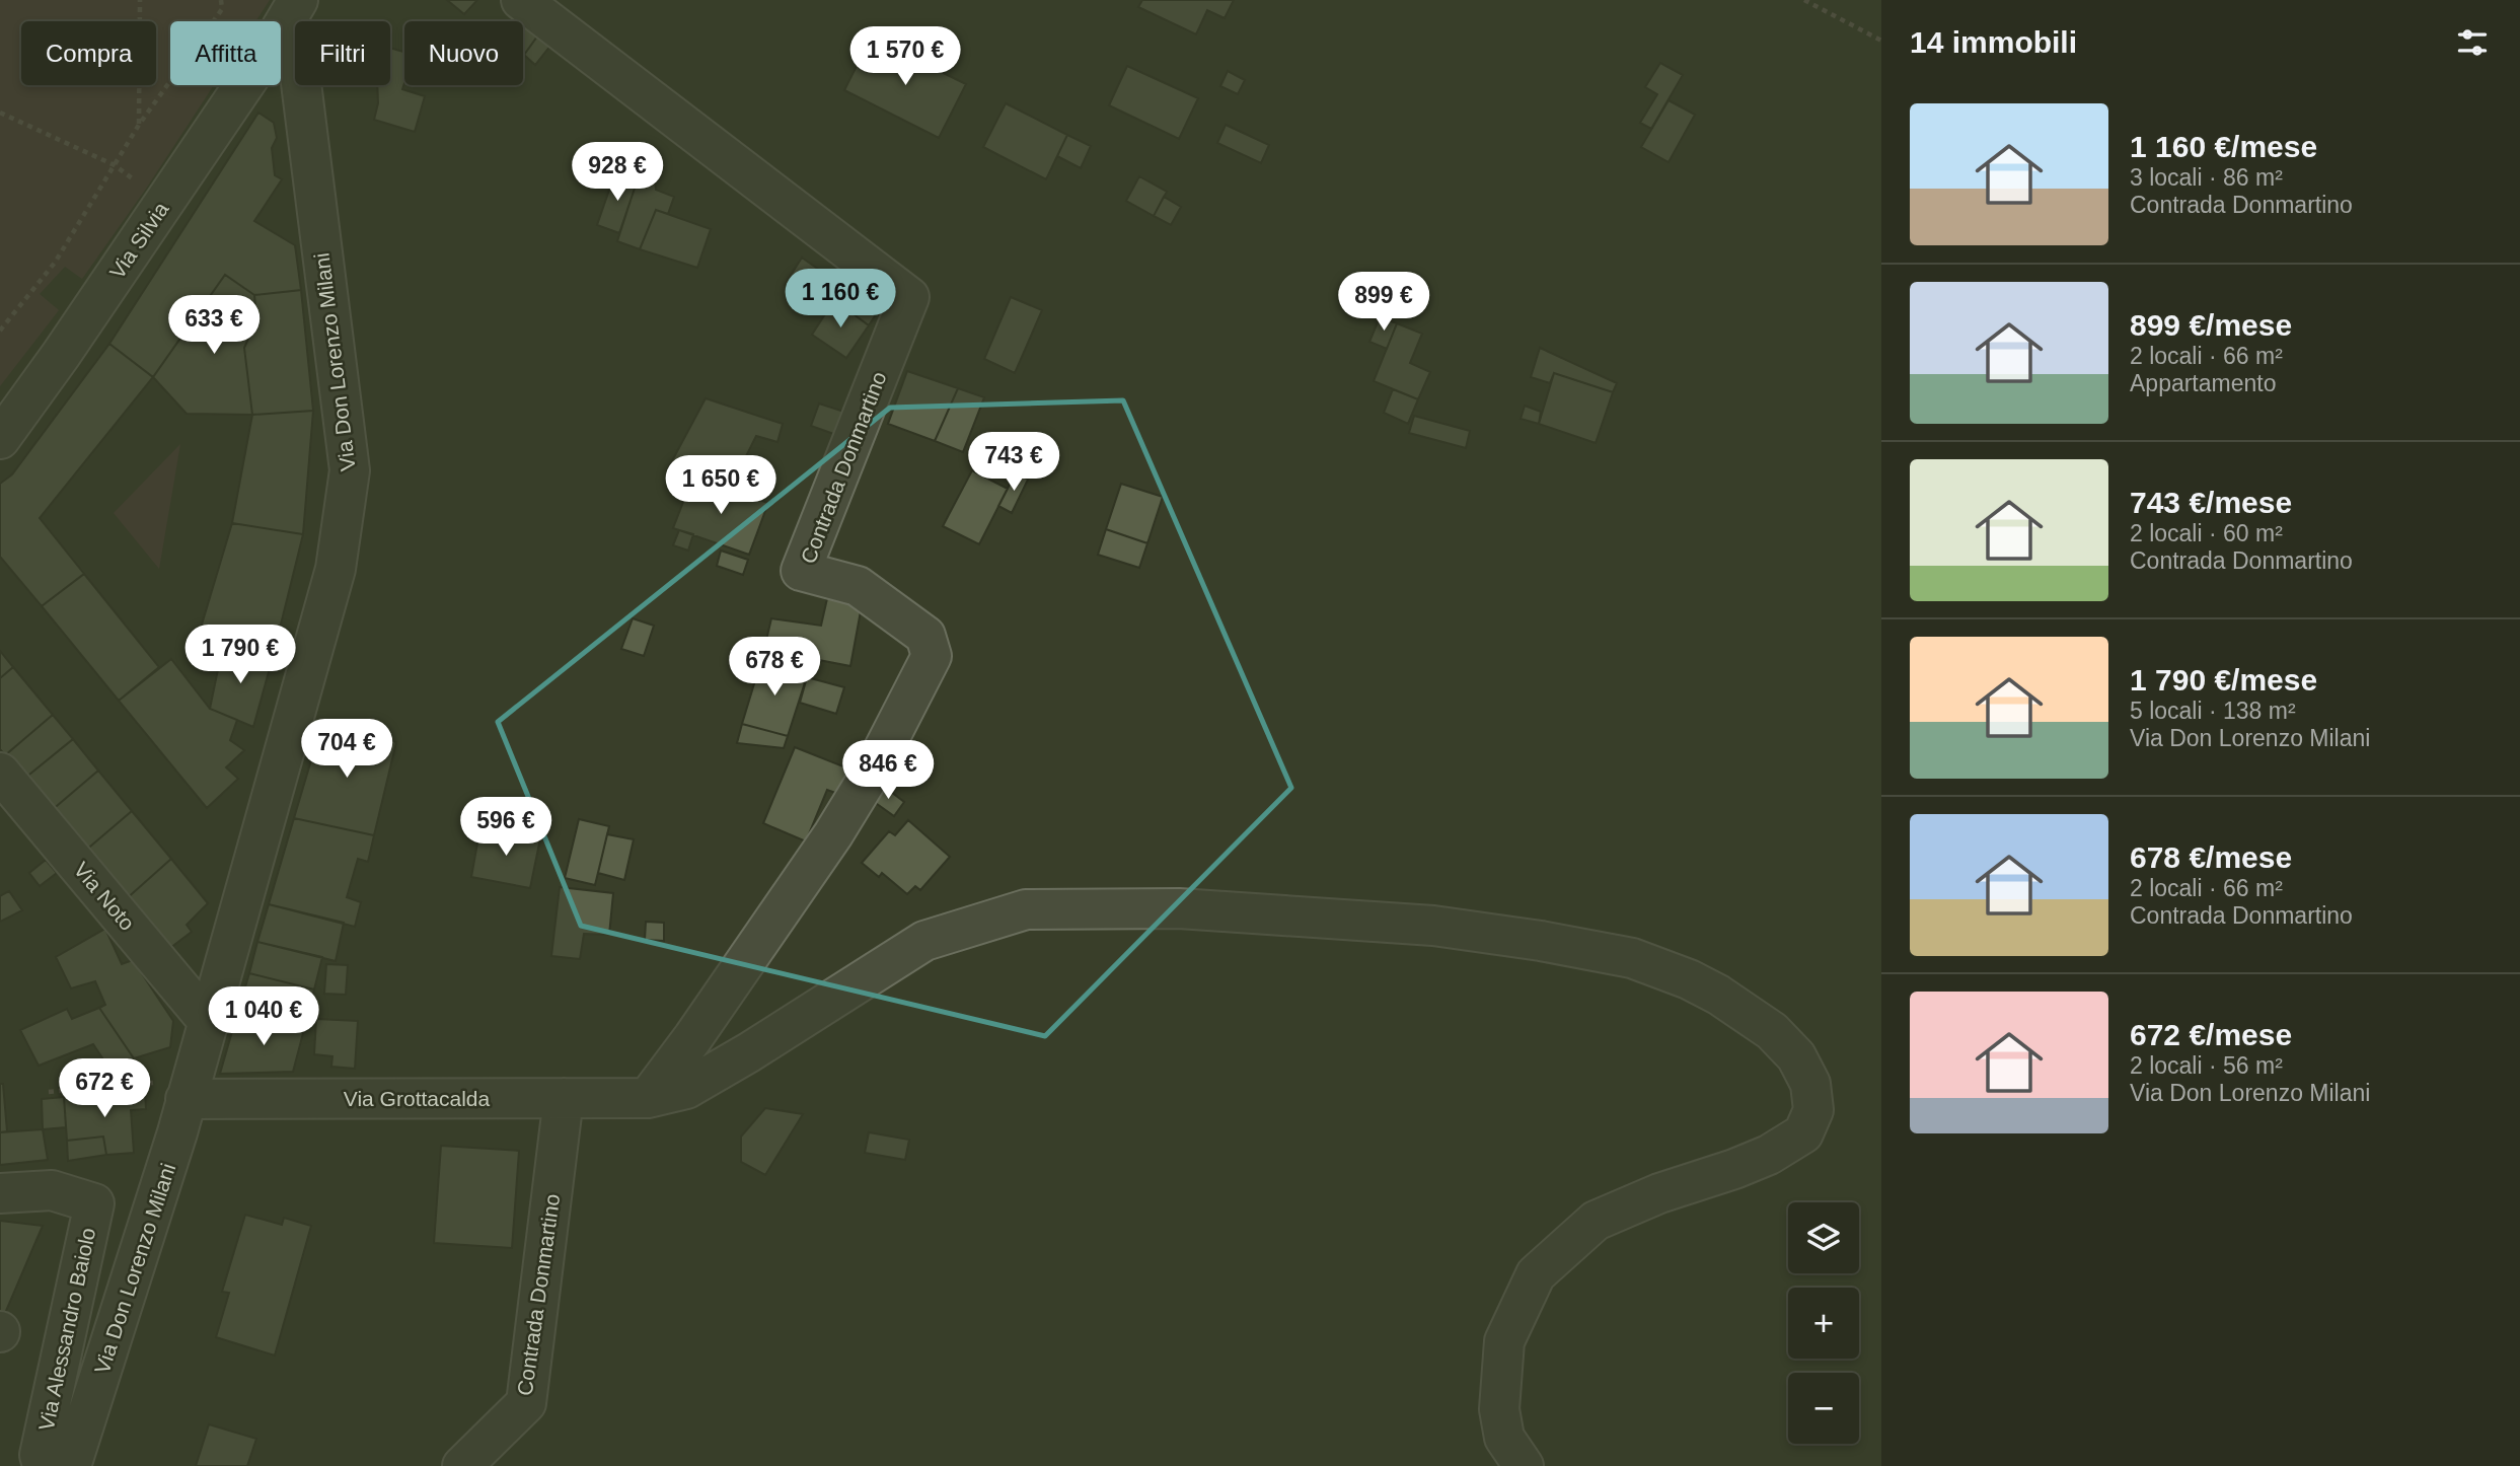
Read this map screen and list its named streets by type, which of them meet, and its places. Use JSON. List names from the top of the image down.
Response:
{
  "streets": {
    "street": [
      "Via Silvia",
      "Via Don Lorenzo Milani",
      "Contrada Donmartino",
      "Via Noto",
      "Via Grottacalda",
      "Via Alessandro Baiolo"
    ]
  },
  "crossings": [
    ["Via Don Lorenzo Milani", "Via Noto"],
    ["Via Don Lorenzo Milani", "Via Grottacalda"],
    ["Contrada Donmartino", "Via Grottacalda"]
  ],
  "page": {
    "heading": "14 immobili",
    "chip": [
      "Compra",
      "Affitta",
      "Filtri",
      "Nuovo"
    ],
    "price": [
      "1 570 €",
      "928 €",
      "1 160 €",
      "899 €",
      "633 €",
      "743 €",
      "1 650 €",
      "1 790 €",
      "678 €",
      "704 €",
      "846 €",
      "596 €",
      "1 040 €",
      "672 €"
    ],
    "list": [
      {
        "name": "1 160 €/mese",
        "note": "3 locali · 86 m² · Contrada Donmartino"
      },
      {
        "name": "899 €/mese",
        "note": "2 locali · 66 m² · Appartamento"
      },
      {
        "name": "743 €/mese",
        "note": "2 locali · 60 m² · Contrada Donmartino"
      },
      {
        "name": "1 790 €/mese",
        "note": "5 locali · 138 m² · Via Don Lorenzo Milani"
      },
      {
        "name": "678 €/mese",
        "note": "2 locali · 66 m² · Contrada Donmartino"
      },
      {
        "name": "672 €/mese",
        "note": "2 locali · 56 m² · Via Don Lorenzo Milani"
      }
    ],
    "map_buttons": ["+", "−"]
  }
}
